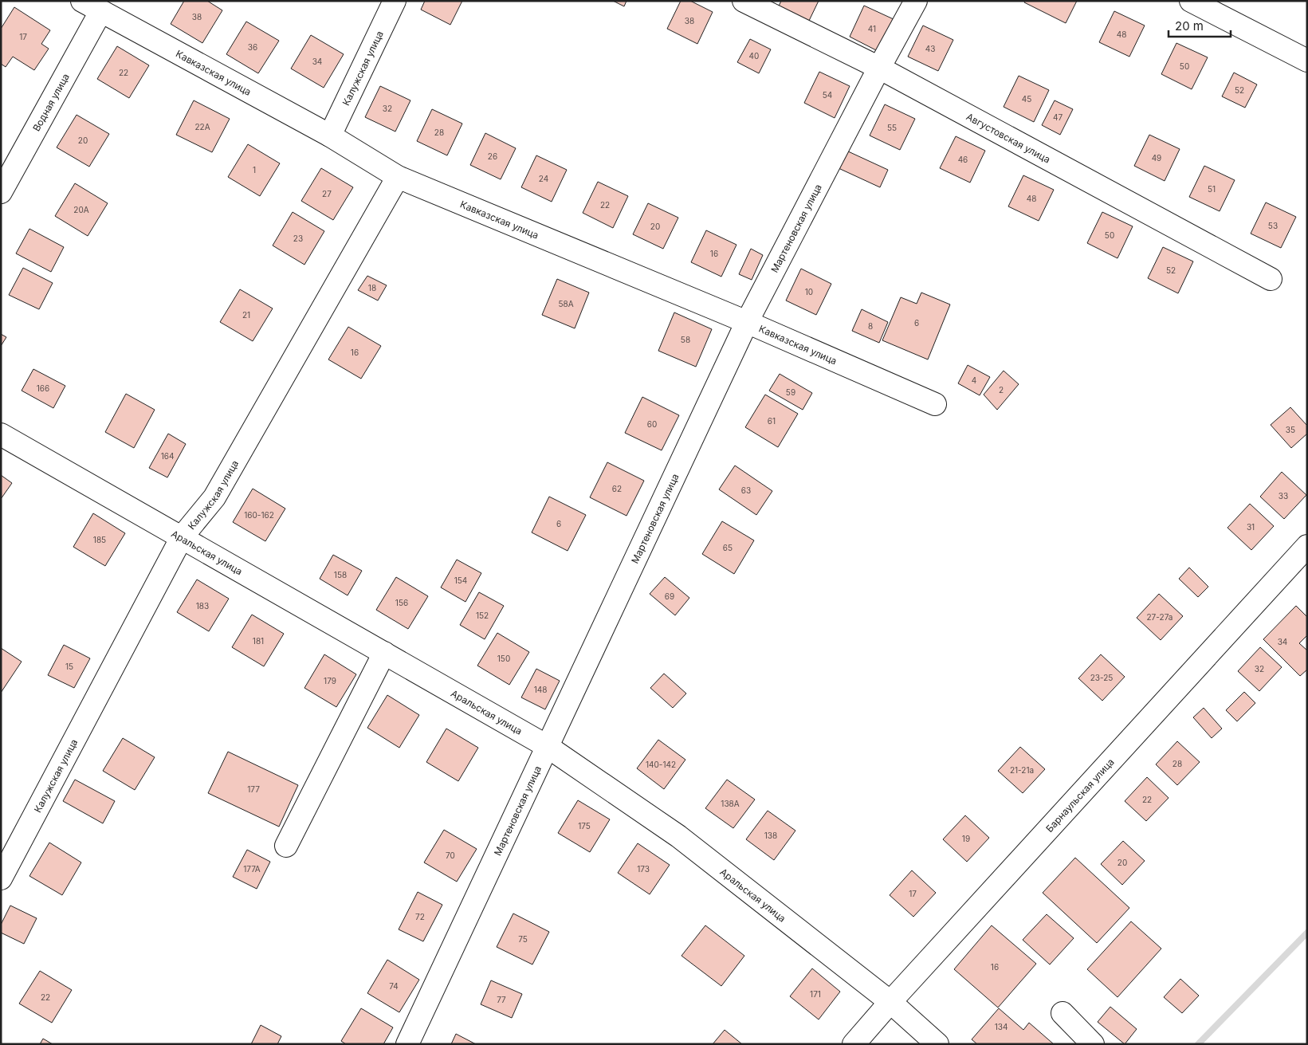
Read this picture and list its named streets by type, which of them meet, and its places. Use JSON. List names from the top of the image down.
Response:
{
  "streets": {
    "street": [
      "Калужская улица",
      "Кавказская улица",
      "Водная улица",
      "Августовская улица",
      "Мартеновская улица",
      "Аральская улица",
      "Барнаульская улица"
    ]
  },
  "crossings": [
    ["Калужская улица", "Кавказская улица"],
    ["Калужская улица", "Аральская улица"],
    ["Кавказская улица", "Водная улица"],
    ["Кавказская улица", "Мартеновская улица"],
    ["Августовская улица", "Мартеновская улица"],
    ["Мартеновская улица", "Аральская улица"],
    ["Аральская улица", "Барнаульская улица"]
  ],
  "house_numbers": [
    "38",
    "38",
    "41",
    "48",
    "17",
    "36",
    "43",
    "40",
    "34",
    "50",
    "22",
    "52",
    "54",
    "45",
    "32",
    "47",
    "22А",
    "55",
    "28",
    "20",
    "26",
    "49",
    "46",
    "1",
    "24",
    "51",
    "27",
    "48",
    "22",
    "20А",
    "53",
    "20",
    "50",
    "23",
    "16",
    "52",
    "18",
    "10",
    "58А",
    "21",
    "6",
    "8",
    "58",
    "16",
    "4",
    "166",
    "2",
    "59",
    "61",
    "60",
    "35",
    "164",
    "62",
    "63",
    "33",
    "160-162",
    "6",
    "31",
    "185",
    "65",
    "158",
    "154",
    "69",
    "156",
    "183",
    "152",
    "27-27а",
    "181",
    "34",
    "150",
    "15",
    "32",
    "23-25",
    "179",
    "148",
    "28",
    "140-142",
    "21-21а",
    "177",
    "22",
    "138А",
    "175",
    "138",
    "19",
    "70",
    "20",
    "177А",
    "173",
    "17",
    "72",
    "75",
    "16",
    "74",
    "171",
    "22",
    "77",
    "134"
  ],
  "scale_bar": "20 m"
}
